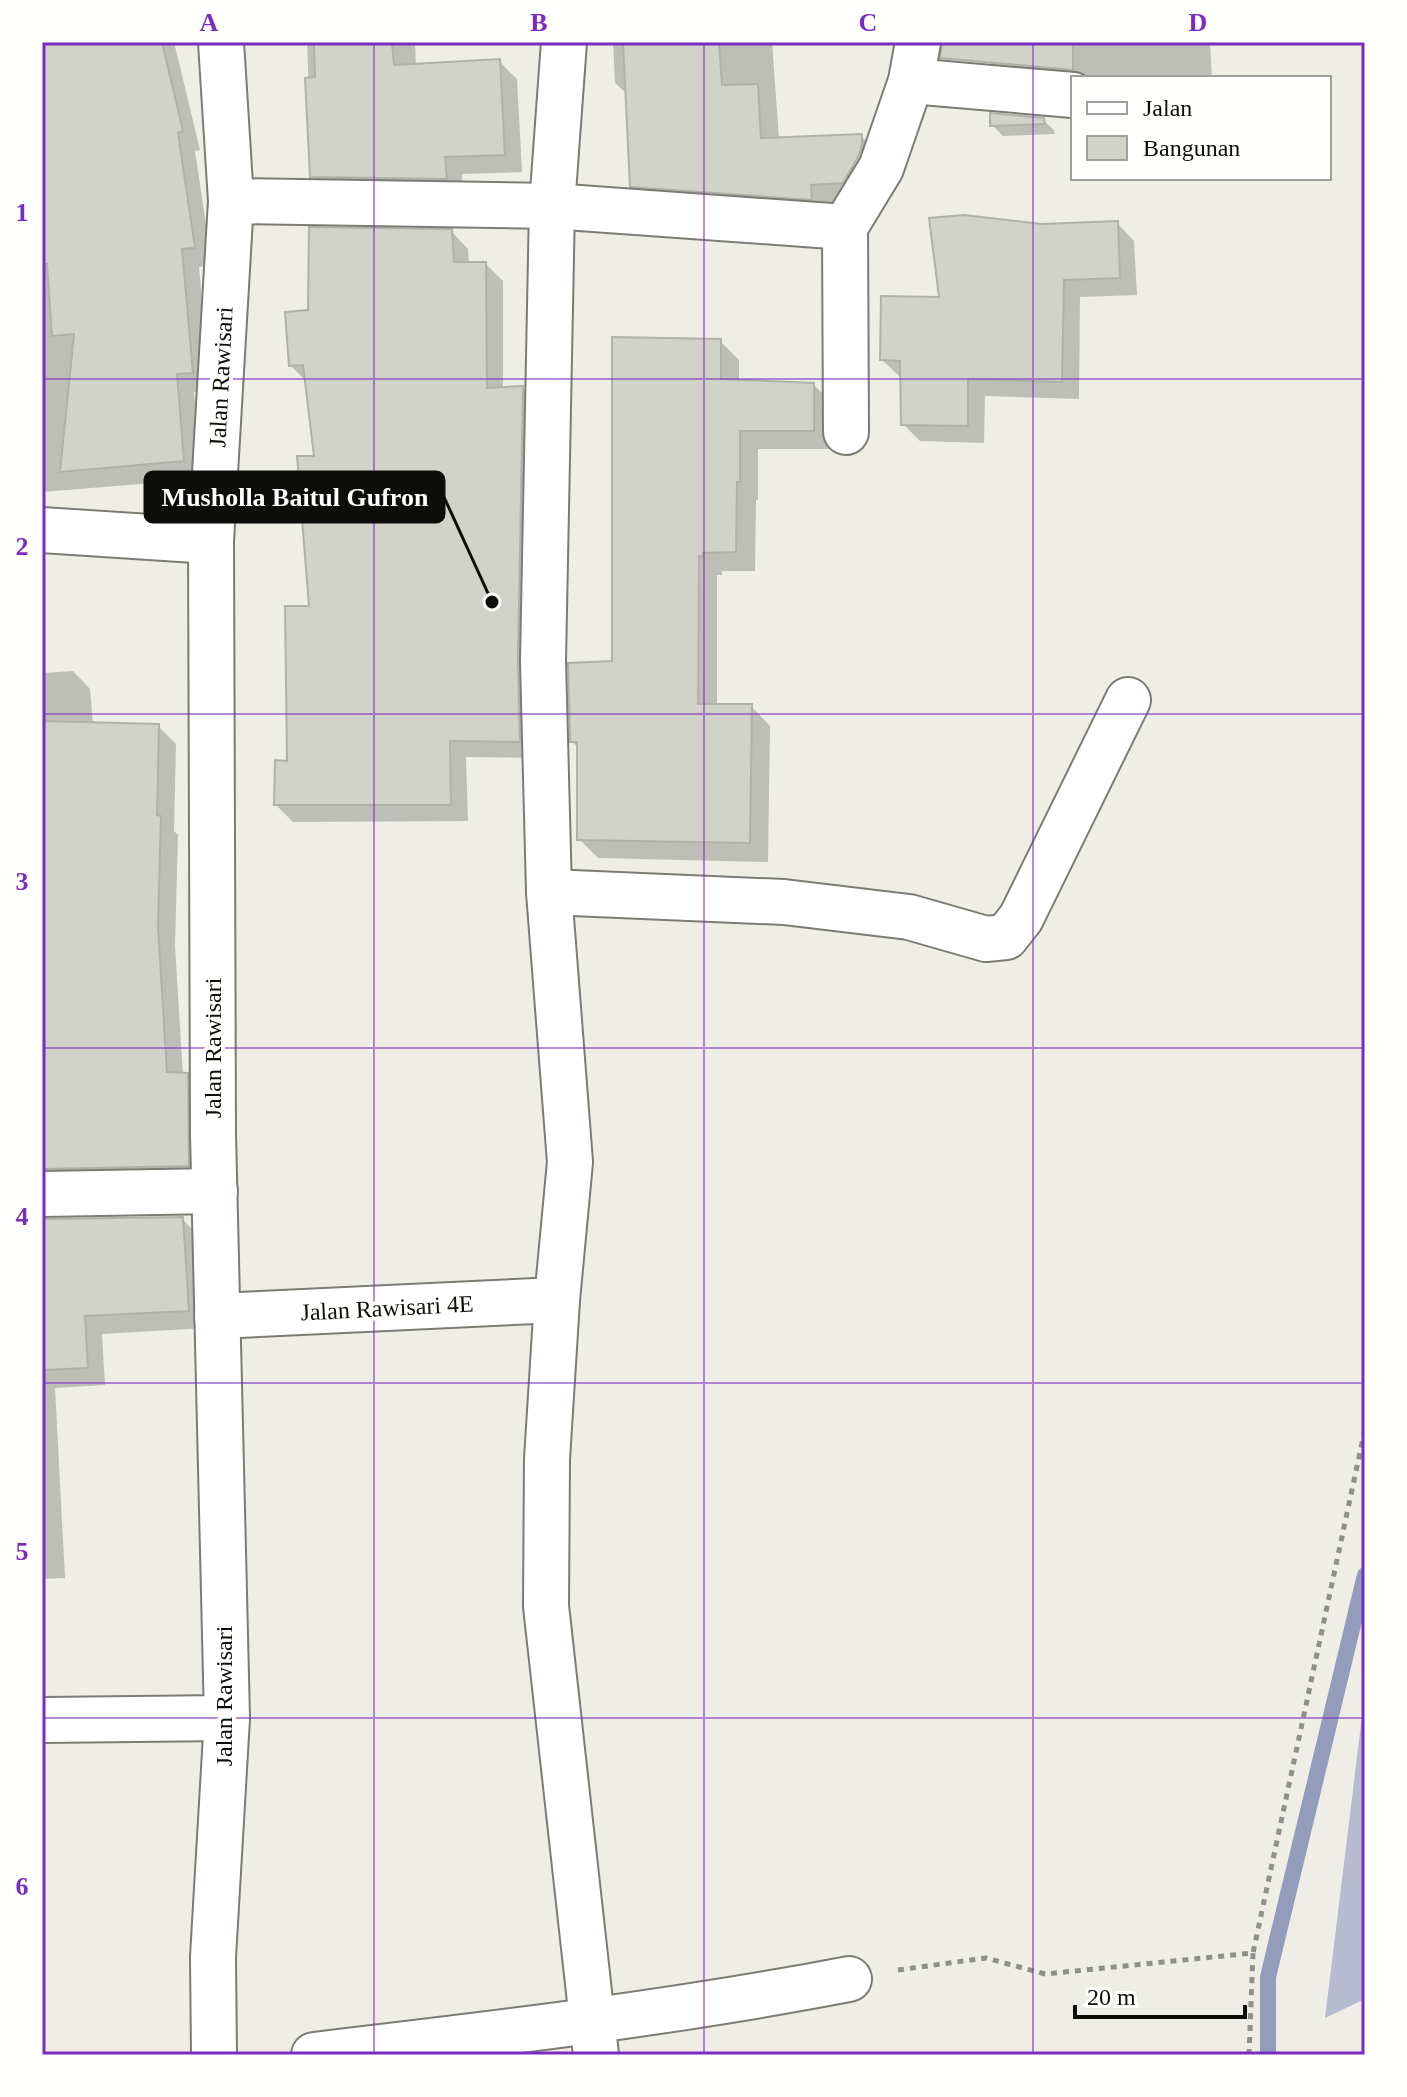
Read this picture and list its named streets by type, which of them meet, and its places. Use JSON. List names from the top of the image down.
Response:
{
  "streets": {
    "street": ["Jalan Rawisari", "Jalan Rawisari 4E"]
  },
  "crossings": [
    ["Jalan Rawisari", "Jalan Rawisari 4E"]
  ],
  "places": ["Musholla Baitul Gufron"],
  "legend": ["Jalan", "Bangunan"],
  "scale_bar": "20 m",
  "grid": {
    "columns": [
      "A",
      "B",
      "C",
      "D"
    ],
    "rows": [
      "1",
      "2",
      "3",
      "4",
      "5",
      "6"
    ]
  }
}
